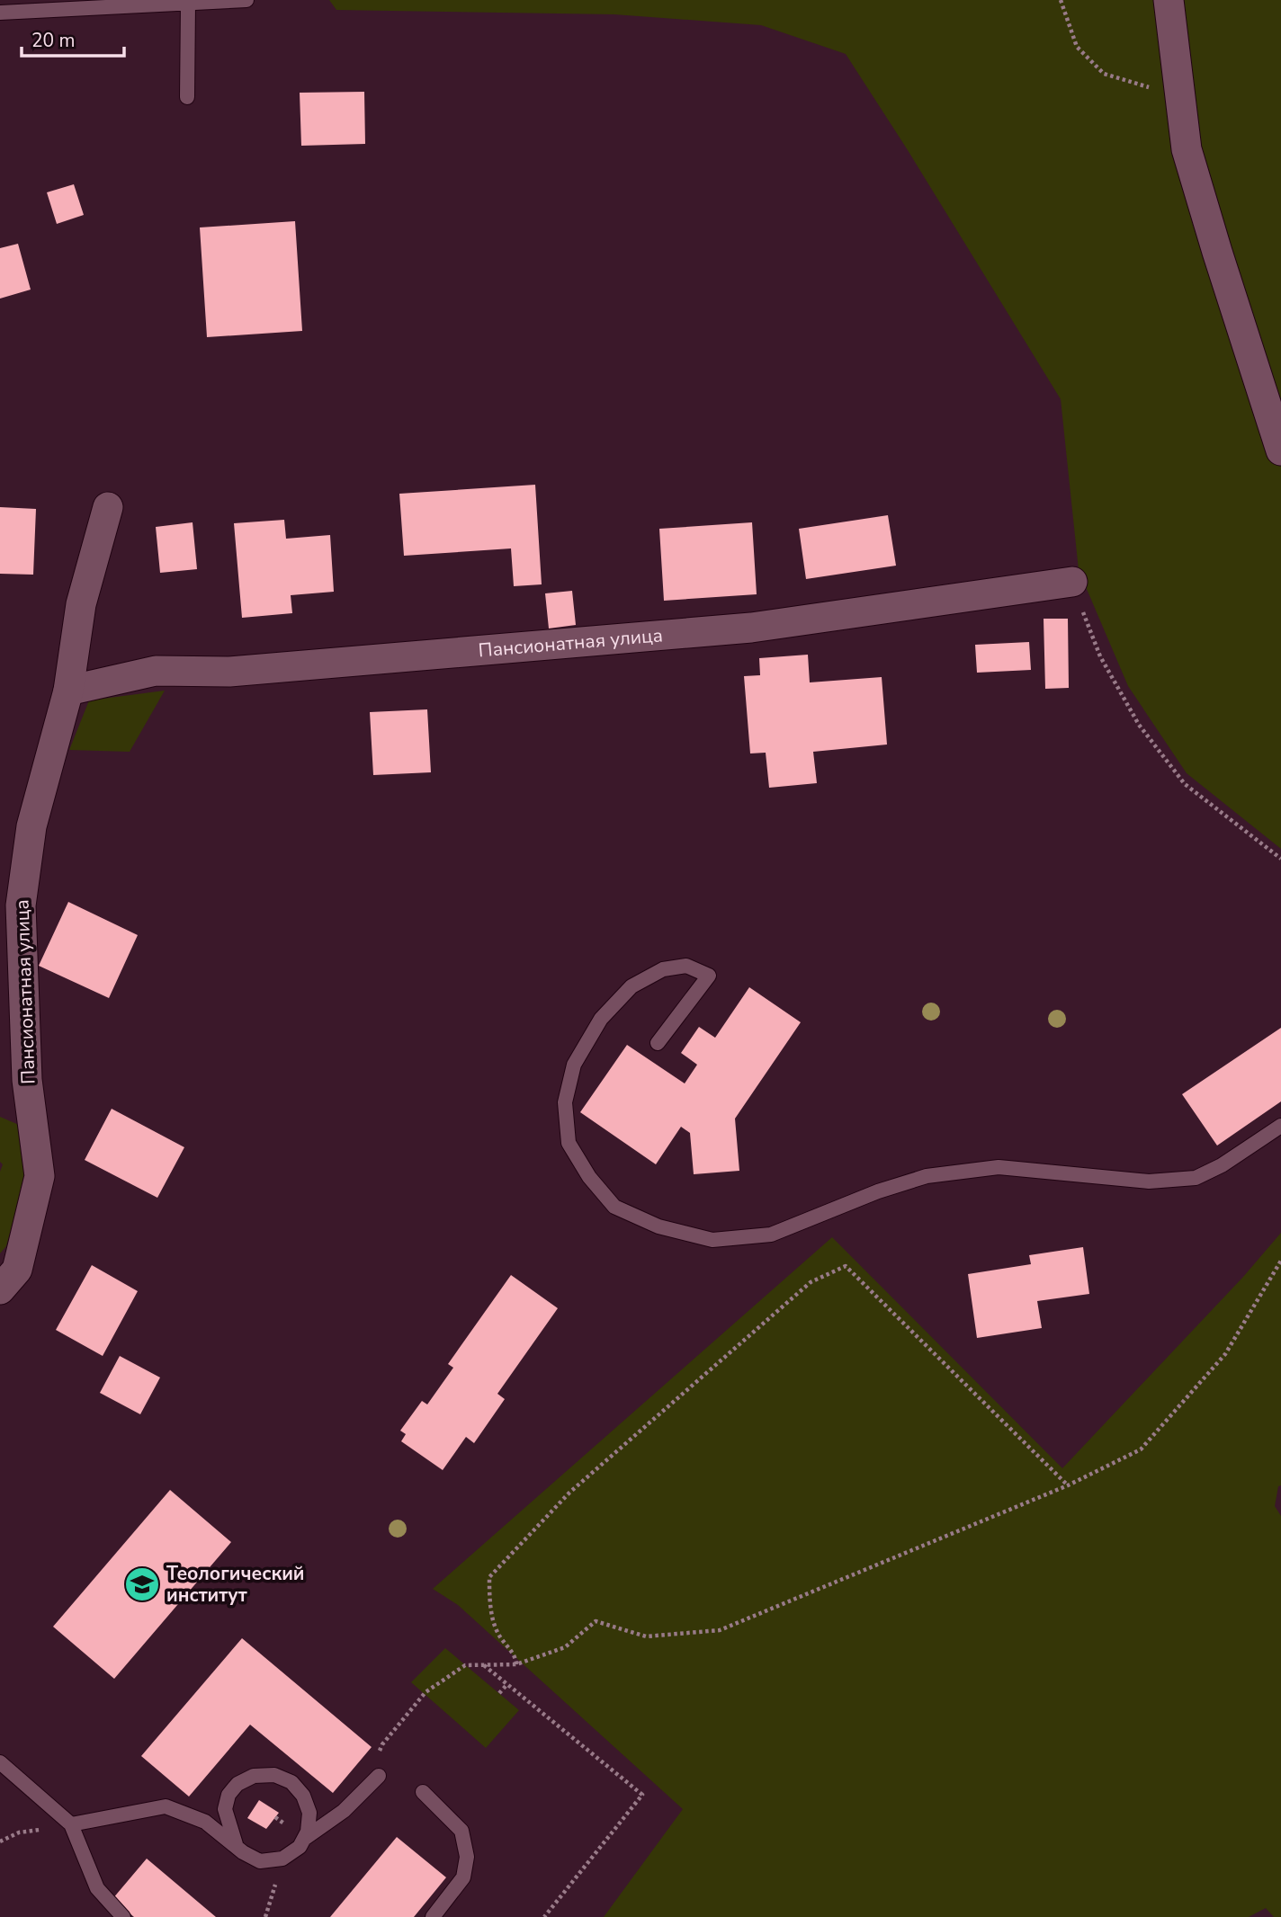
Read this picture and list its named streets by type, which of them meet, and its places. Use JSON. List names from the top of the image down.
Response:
{
  "streets": {
    "street": ["Пансионатная улица"]
  },
  "places": {
    "school or university": ["Теологический институт"]
  },
  "scale_bar": "20 m"
}
